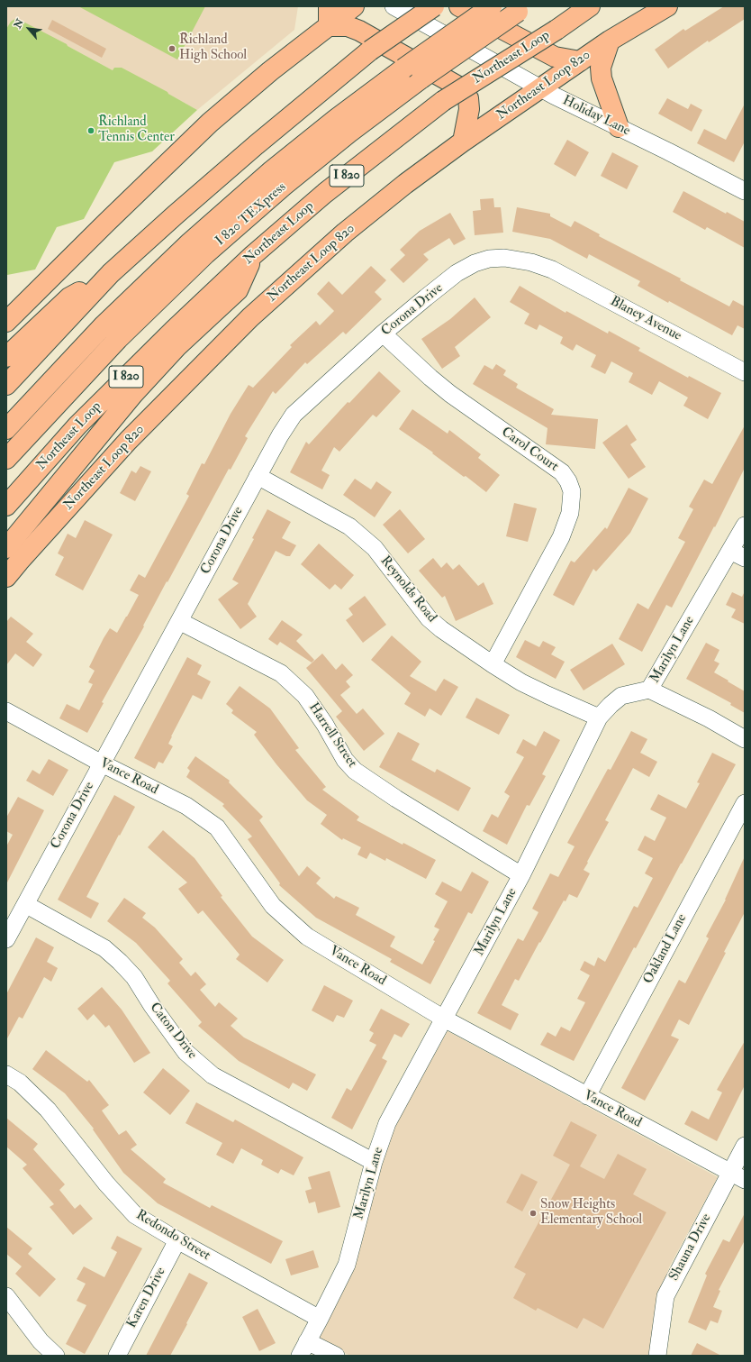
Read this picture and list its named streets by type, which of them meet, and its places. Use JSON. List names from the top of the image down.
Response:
{
  "streets": {
    "main road": [
      "Northeast Loop",
      "Northeast Loop 820",
      "I 820",
      "I 820 TEXpress"
    ],
    "street": [
      "Holiday Lane",
      "Corona Drive",
      "Blaney Avenue",
      "Carol Court",
      "Reynolds Road",
      "Marilyn Lane",
      "Harrell Street",
      "Vance Road",
      "Oakland Lane",
      "Caton Drive",
      "Redondo Street",
      "Shauna Drive",
      "Karen Drive"
    ]
  },
  "crossings": [
    ["Northeast Loop 820", "Holiday Lane"],
    ["Corona Drive", "Blaney Avenue"],
    ["Corona Drive", "Carol Court"],
    ["Corona Drive", "Reynolds Road"],
    ["Corona Drive", "Harrell Street"],
    ["Corona Drive", "Vance Road"],
    ["Corona Drive", "Caton Drive"],
    ["Carol Court", "Reynolds Road"],
    ["Reynolds Road", "Marilyn Lane"],
    ["Marilyn Lane", "Harrell Street"],
    ["Marilyn Lane", "Vance Road"],
    ["Marilyn Lane", "Caton Drive"],
    ["Marilyn Lane", "Redondo Street"],
    ["Vance Road", "Oakland Lane"],
    ["Vance Road", "Shauna Drive"],
    ["Redondo Street", "Karen Drive"]
  ],
  "places": ["Richland High School", "Richland Tennis Center", "Snow Heights Elementary School"],
  "north": "top left"
}
